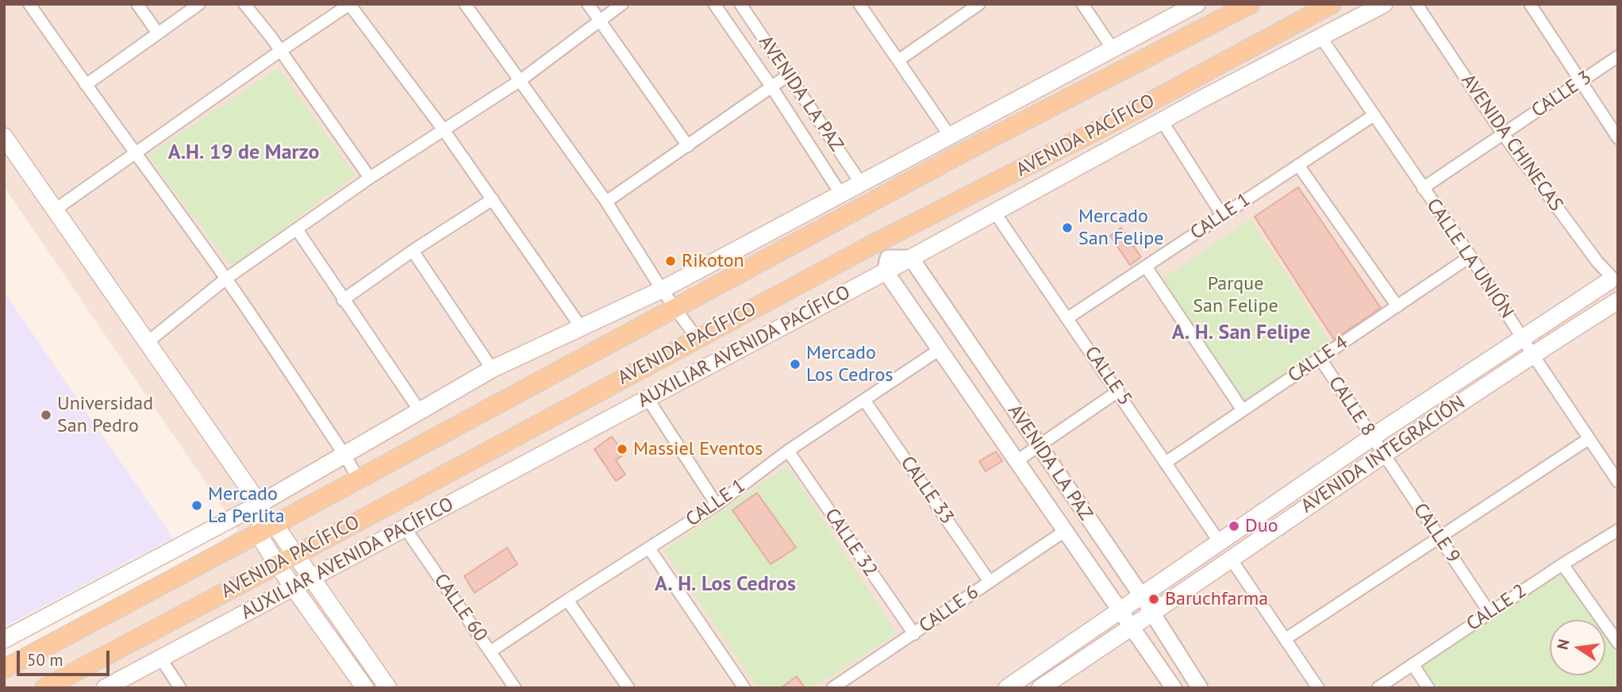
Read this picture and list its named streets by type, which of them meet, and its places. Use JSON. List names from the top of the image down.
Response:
{
  "streets": {
    "main road": ["AVENIDA PACÍFICO", "AUXILIAR AVENIDA PACÍFICO", "AVENIDA INTEGRACIÓN"],
    "street": [
      "AVENIDA LA PAZ",
      "CALLE 3",
      "AVENIDA CHINECAS",
      "CALLE 1",
      "CALLE LA UNIÓN",
      "CALLE 4",
      "CALLE 5",
      "CALLE 8",
      "CALLE 33",
      "CALLE 9",
      "CALLE 32",
      "CALLE 60",
      "CALLE 2",
      "CALLE 6"
    ]
  },
  "crossings": [
    ["AVENIDA LA PAZ", "AUXILIAR AVENIDA PACÍFICO"],
    ["AVENIDA LA PAZ", "AVENIDA INTEGRACIÓN"],
    ["CALLE 3", "AVENIDA CHINECAS"],
    ["CALLE 3", "CALLE LA UNIÓN"],
    ["CALLE 1", "CALLE LA UNIÓN"],
    ["CALLE 1", "CALLE 5"],
    ["CALLE 1", "CALLE 33"],
    ["CALLE 1", "CALLE 32"],
    ["CALLE 1", "CALLE 60"],
    ["CALLE LA UNIÓN", "AUXILIAR AVENIDA PACÍFICO"],
    ["CALLE LA UNIÓN", "CALLE 4"],
    ["CALLE LA UNIÓN", "AVENIDA INTEGRACIÓN"],
    ["AUXILIAR AVENIDA PACÍFICO", "CALLE 5"],
    ["AUXILIAR AVENIDA PACÍFICO", "CALLE 60"],
    ["CALLE 4", "CALLE 5"],
    ["CALLE 4", "CALLE 8"],
    ["CALLE 8", "AVENIDA INTEGRACIÓN"],
    ["CALLE 8", "CALLE 9"],
    ["AVENIDA INTEGRACIÓN", "CALLE 9"],
    ["CALLE 33", "CALLE 6"],
    ["CALLE 9", "CALLE 2"],
    ["CALLE 32", "CALLE 6"]
  ],
  "districts": ["A.H. 19 de Marzo", "A. H. San Felipe", "A. H. Los Cedros"],
  "parks": ["Parque San Felipe"],
  "places": [
    "Mercado San Felipe",
    "Rikoton",
    "Mercado Los Cedros",
    "Universidad San Pedro",
    "Massiel Eventos",
    "Mercado La Perlita",
    "Duo",
    "Baruchfarma"
  ],
  "scale_bar": "50 m",
  "north": "left"
}
